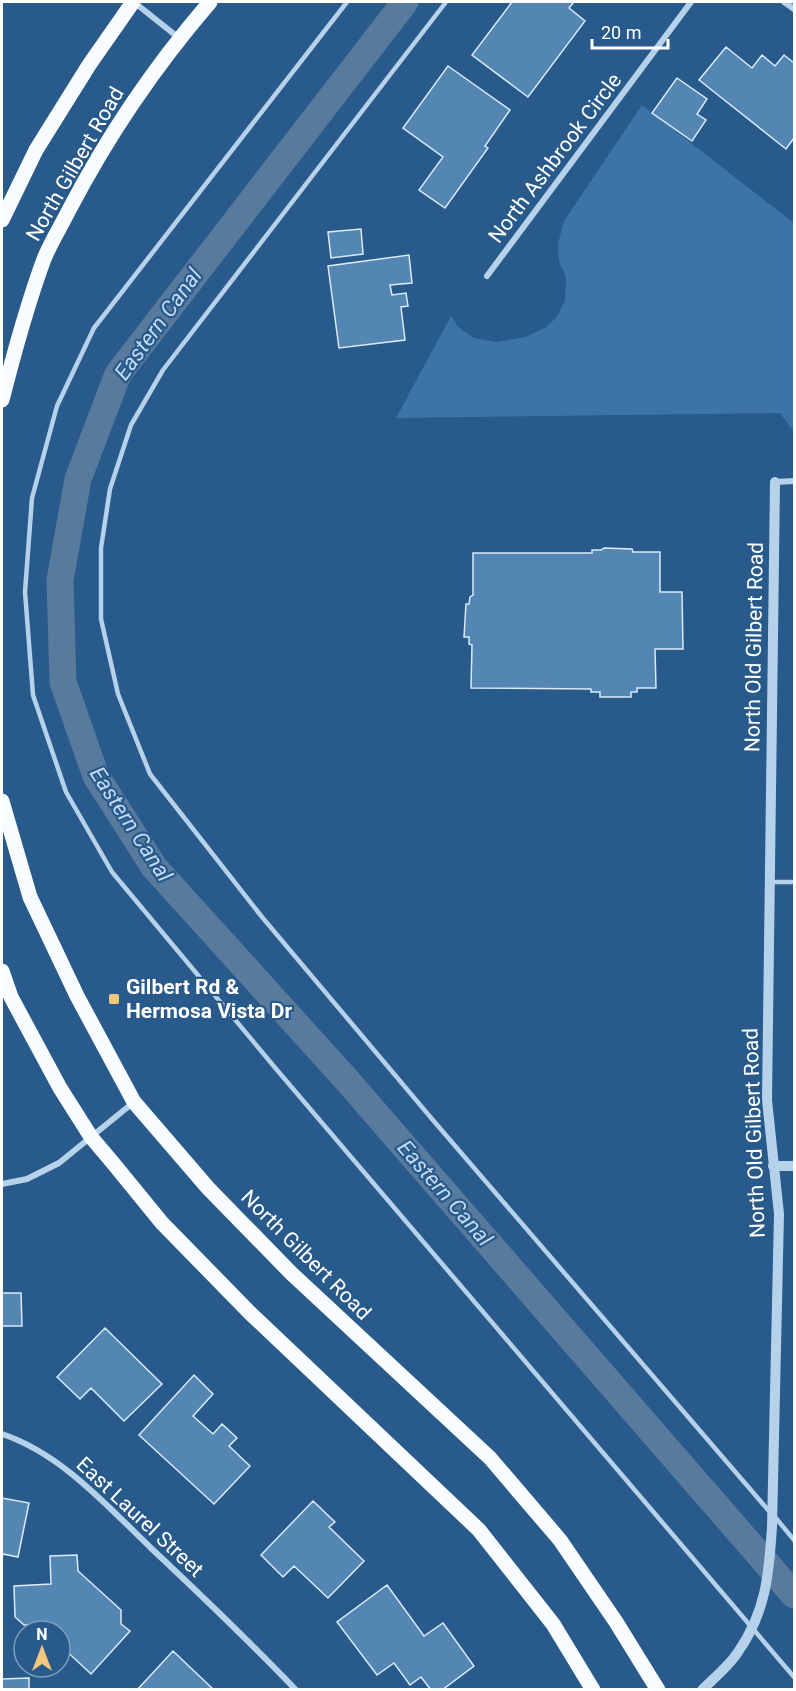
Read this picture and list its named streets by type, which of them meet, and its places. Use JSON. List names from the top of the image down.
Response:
{
  "streets": {
    "main road": ["North Gilbert Road"],
    "street": ["North Ashbrook Circle", "North Old Gilbert Road", "East Laurel Street"]
  },
  "water": ["Eastern Canal"],
  "places": {
    "transit": ["Gilbert Rd & Hermosa Vista Dr"]
  },
  "scale_bar": "20 m",
  "north": "top"
}
